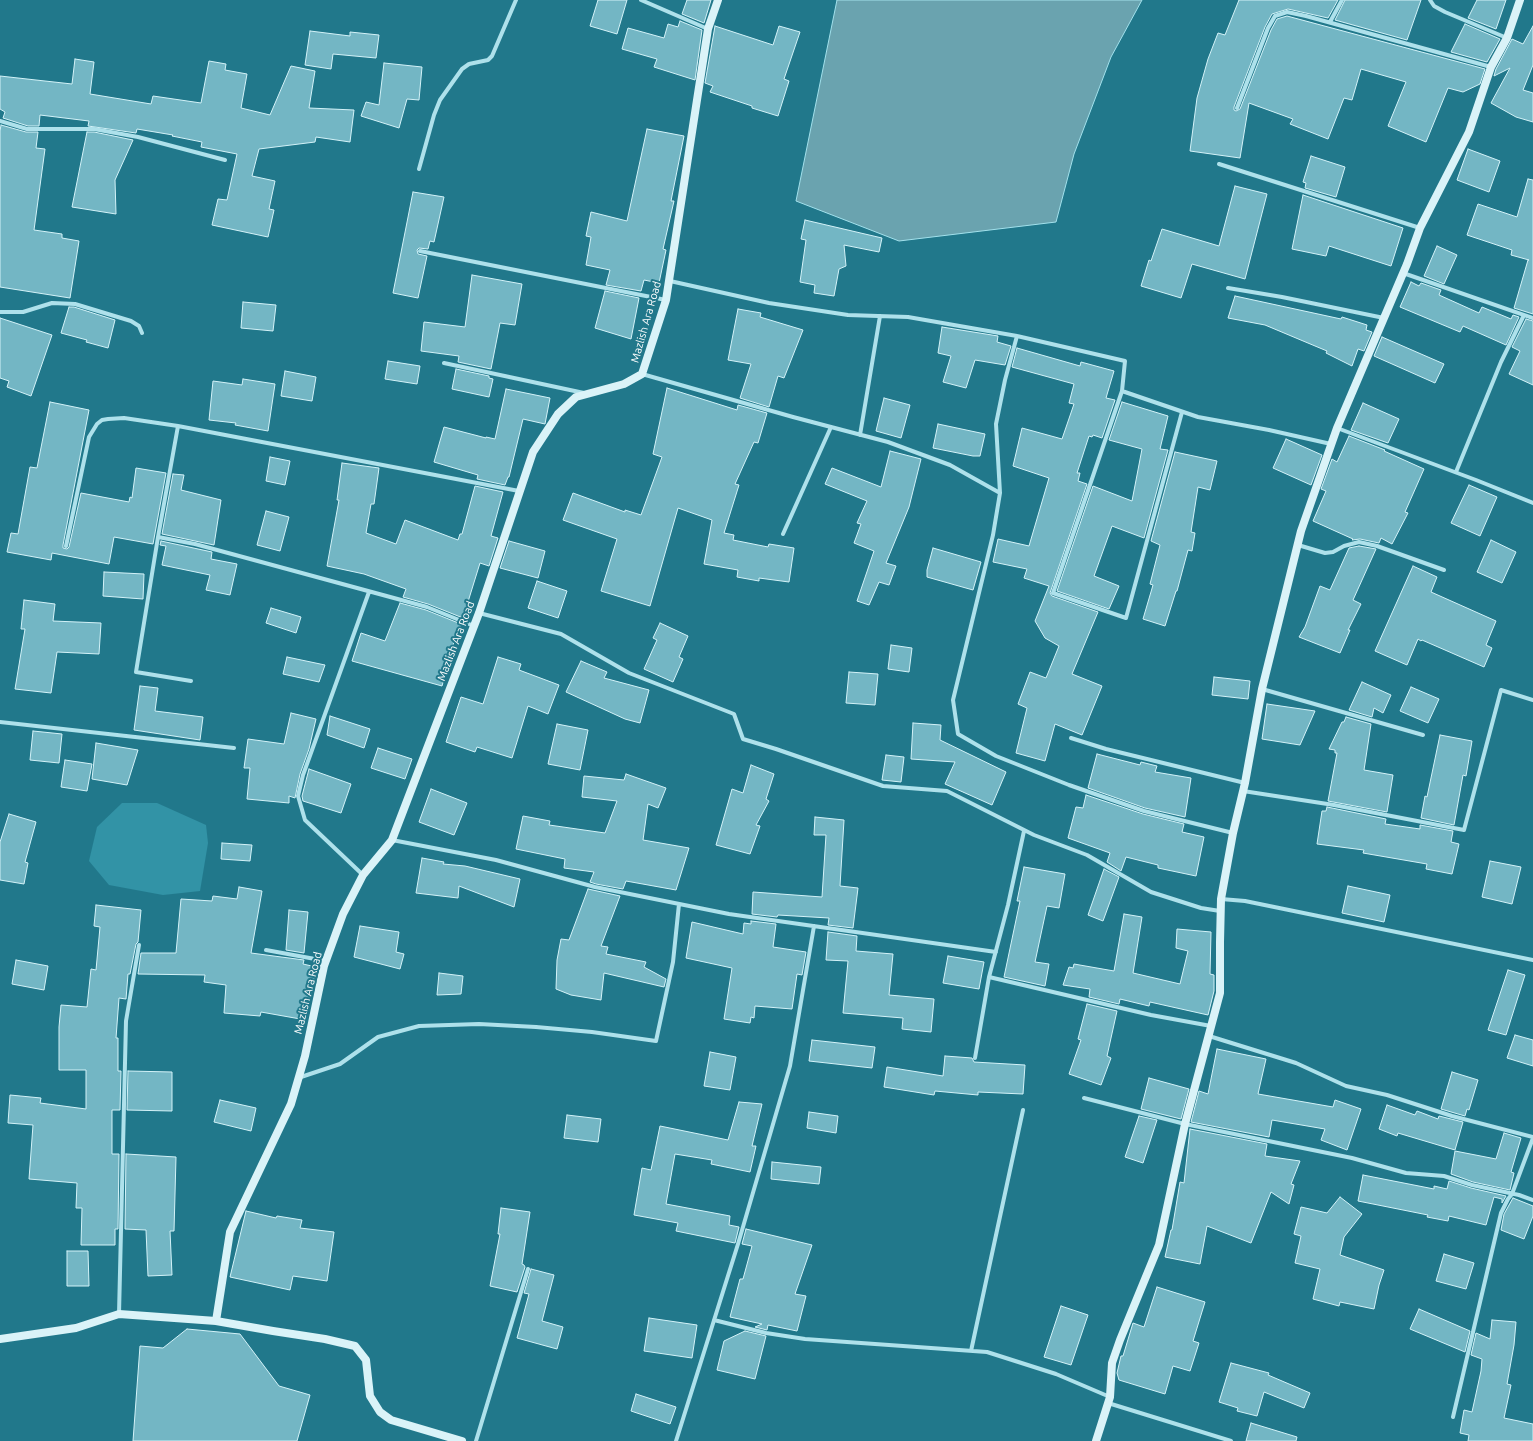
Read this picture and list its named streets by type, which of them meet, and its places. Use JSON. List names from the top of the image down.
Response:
{
  "streets": {
    "street": ["Mazlish Ara Road"]
  }
}
